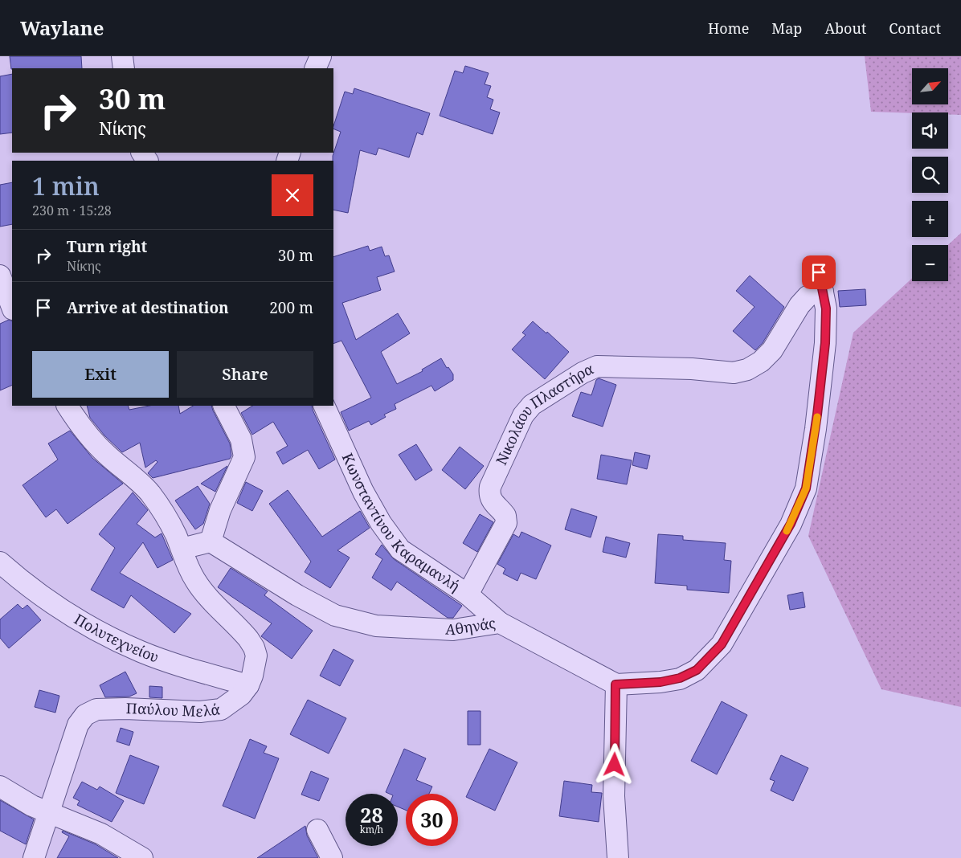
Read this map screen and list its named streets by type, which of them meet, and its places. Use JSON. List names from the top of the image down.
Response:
{
  "streets": {
    "street": [
      "Νικολάου Πλαστήρα",
      "Κωνσταντίνου Καραμανλή",
      "Αθηνάς",
      "Πολυτεχνείου",
      "Παύλου Μελά"
    ]
  },
  "crossings": [
    ["Νικολάου Πλαστήρα", "Κωνσταντίνου Καραμανλή"],
    ["Νικολάου Πλαστήρα", "Αθηνάς"],
    ["Κωνσταντίνου Καραμανλή", "Αθηνάς"],
    ["Πολυτεχνείου", "Παύλου Μελά"]
  ],
  "north": "top right",
  "page": {
    "header": "Waylane",
    "nav": [
      "Home",
      "Map",
      "About",
      "Contact"
    ],
    "map_buttons": ["+", "−"],
    "turn": ["30 m", "Νίκης"],
    "heading": ["1 min", "230 m · 15:28"],
    "list": [
      {
        "name": "Turn right",
        "note": "Νίκης",
        "value": "30 m"
      },
      {
        "name": "Arrive at destination",
        "value": "200 m"
      }
    ],
    "buttons": ["Exit", "Share"],
    "speed": "28 km/h",
    "limit": "30"
  }
}
